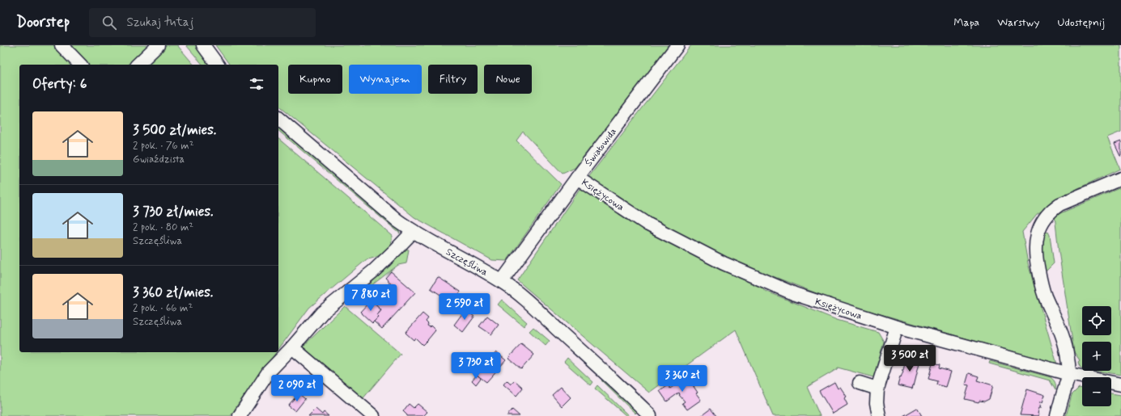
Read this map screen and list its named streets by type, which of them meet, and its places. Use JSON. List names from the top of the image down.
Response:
{
  "streets": {
    "street": ["Światowida", "Księżycowa", "Szczęśliwa"]
  },
  "crossings": [
    ["Światowida", "Księżycowa"],
    ["Światowida", "Szczęśliwa"]
  ],
  "page": {
    "header": "Doorstep",
    "search": "Szukaj tutaj",
    "nav": ["Mapa", "Warstwy", "Udostępnij"],
    "chip": [
      "Kupno",
      "Wynajem",
      "Filtry",
      "Nowe"
    ],
    "heading": "Oferty: 6",
    "list": [
      {
        "name": "3 500 zł/mies.",
        "note": "2 pok. · 76 m² · Gwiaździsta"
      },
      {
        "name": "3 730 zł/mies.",
        "note": "2 pok. · 80 m² · Szczęśliwa"
      },
      {
        "name": "3 360 zł/mies.",
        "note": "2 pok. · 66 m² · Szczęśliwa"
      }
    ],
    "price": [
      "7 880 zł",
      "2 590 zł",
      "3 500 zł",
      "3 730 zł",
      "3 360 zł",
      "2 090 zł"
    ],
    "map_buttons": ["+", "−"]
  }
}
